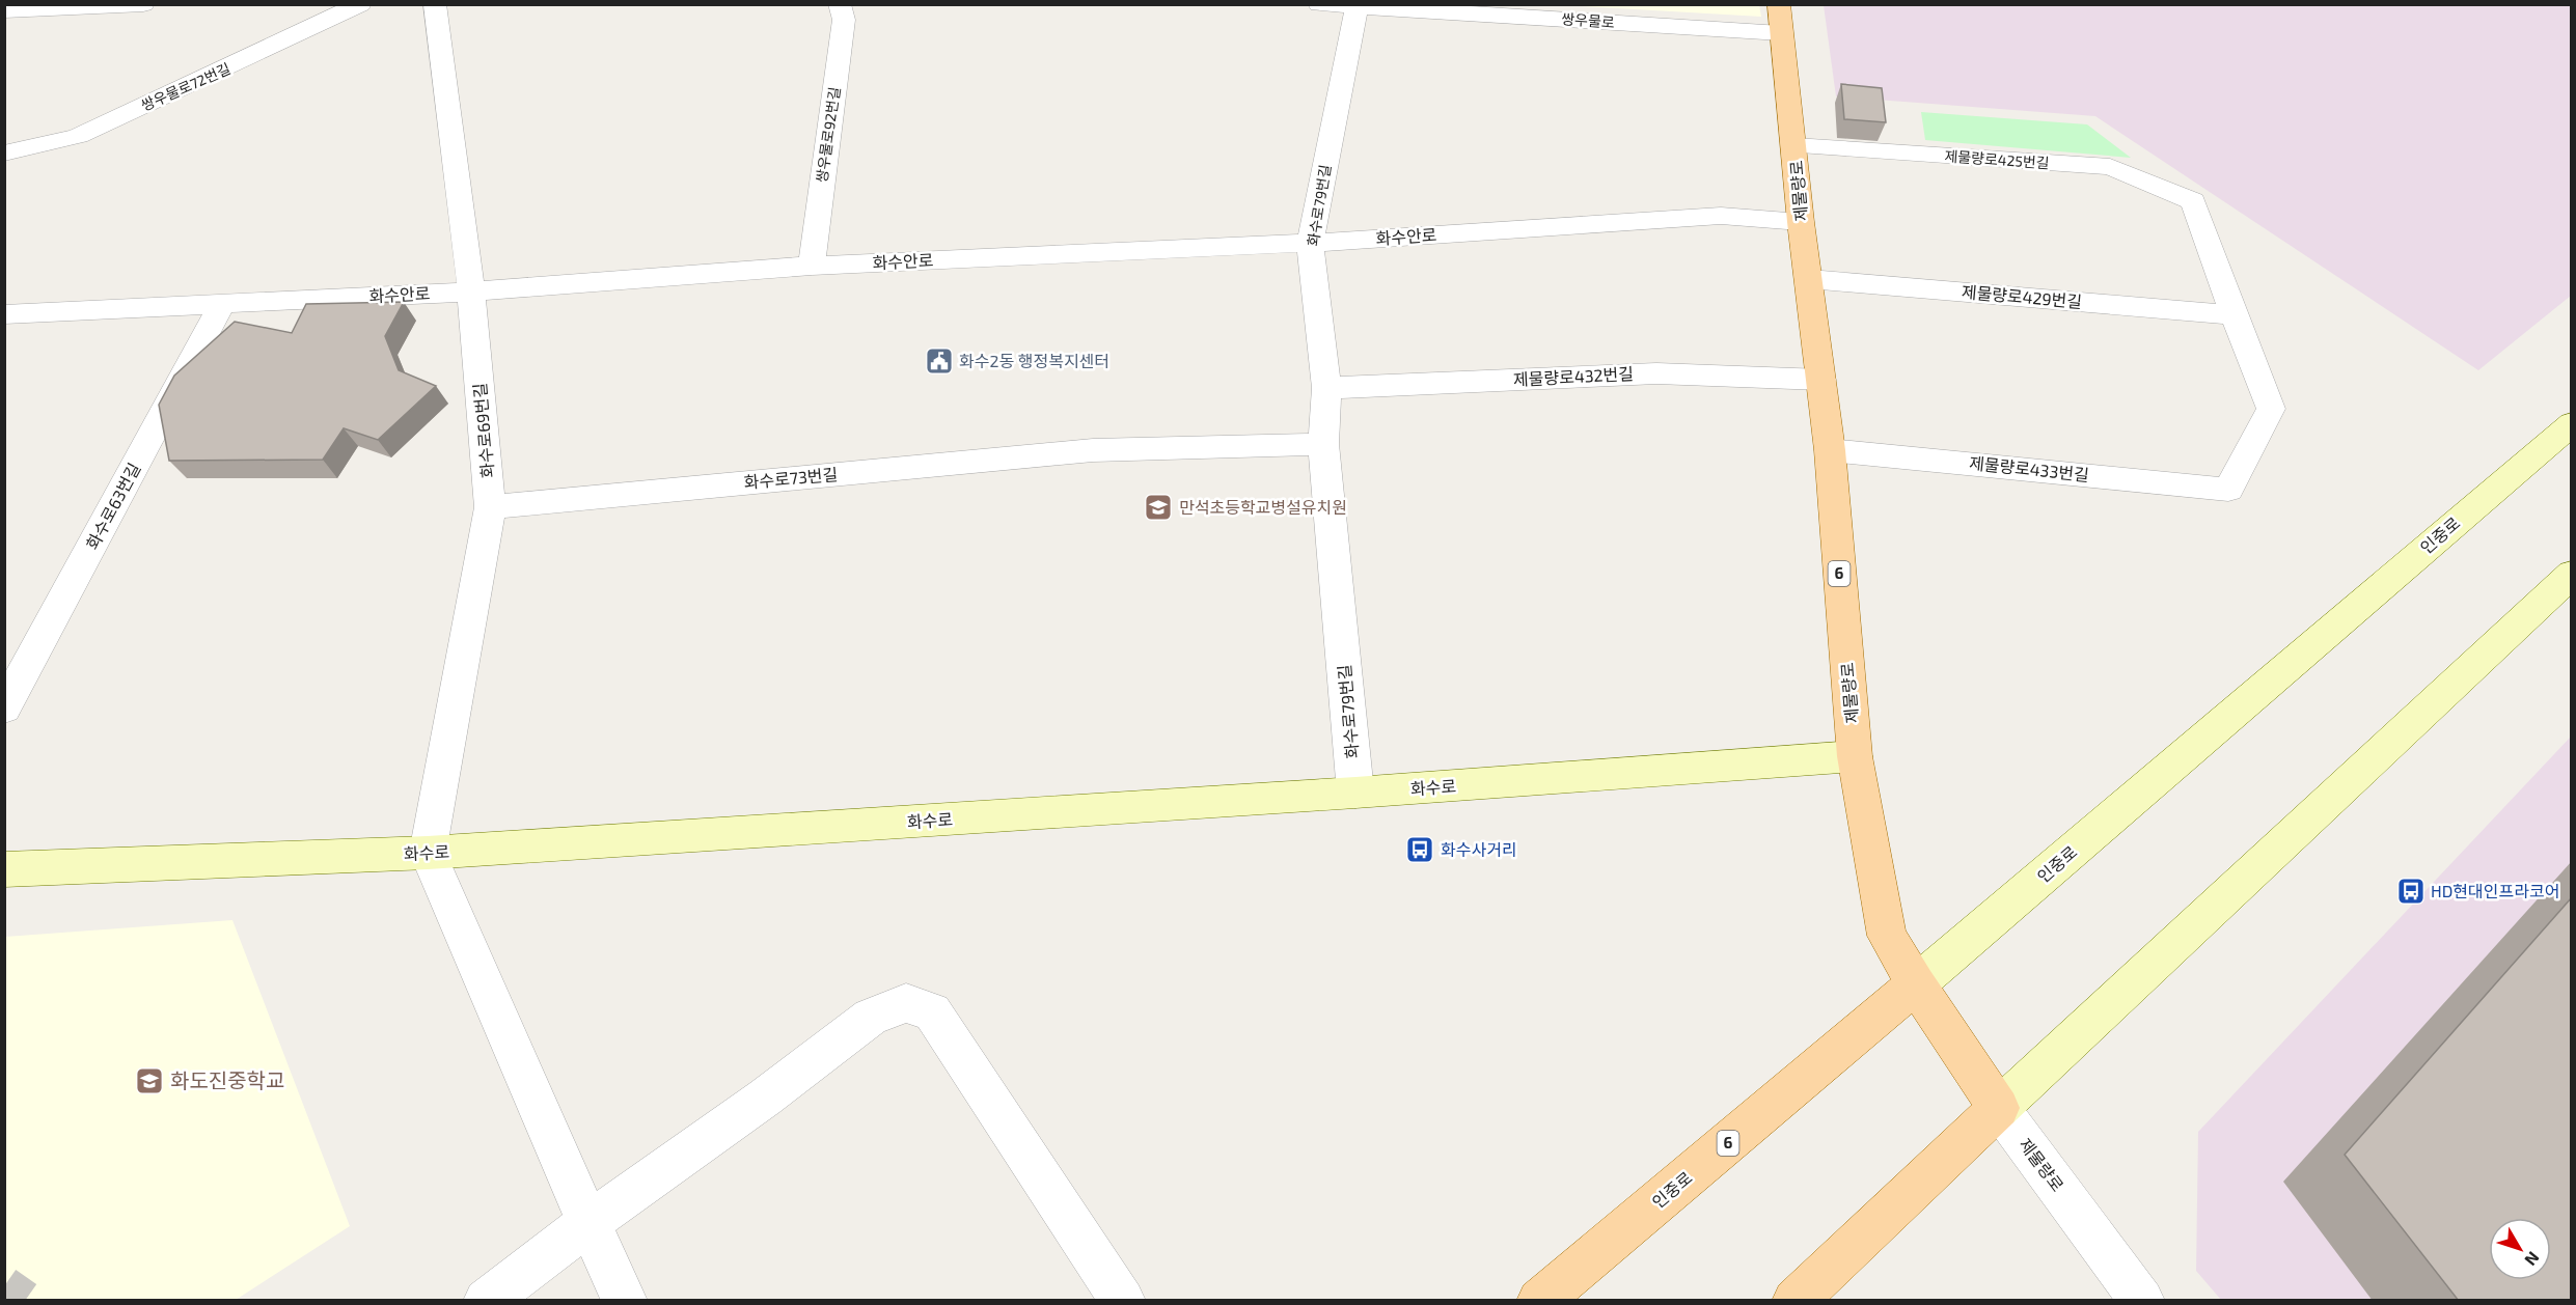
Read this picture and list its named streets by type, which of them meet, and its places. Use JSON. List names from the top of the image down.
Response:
{
  "streets": {
    "main road": [
      "제물량로",
      "인중로",
      "6",
      "화수로"
    ],
    "street": [
      "쌍우물로",
      "쌍우물로72번길",
      "쌍우물로92번길",
      "제물량로425번길",
      "화수로79번길",
      "화수안로",
      "제물량로429번길",
      "제물량로432번길",
      "화수로69번길",
      "제물량로433번길",
      "화수로73번길",
      "화수로63번길"
    ]
  },
  "crossings": [
    ["쌍우물로", "제물량로"],
    ["쌍우물로", "화수로79번길"],
    ["쌍우물로92번길", "화수안로"],
    ["제물량로425번길", "제물량로"],
    ["제물량로425번길", "제물량로429번길"],
    ["제물량로425번길", "제물량로433번길"],
    ["제물량로", "화수안로"],
    ["제물량로", "제물량로429번길"],
    ["제물량로", "제물량로432번길"],
    ["제물량로", "제물량로433번길"],
    ["제물량로", "인중로"],
    ["제물량로", "화수로"],
    ["화수로79번길", "화수안로"],
    ["화수로79번길", "제물량로432번길"],
    ["화수로79번길", "화수로73번길"],
    ["화수로79번길", "화수로"],
    ["화수안로", "화수로69번길"],
    ["화수안로", "화수로63번길"],
    ["제물량로429번길", "제물량로433번길"],
    ["화수로69번길", "화수로73번길"],
    ["화수로69번길", "화수로"]
  ],
  "places": {
    "public building": ["화수2동 행정복지센터"],
    "school or university": ["만석초등학교병설유치원", "화도진중학교"],
    "bus stop": ["화수사거리", "HD현대인프라코어"]
  },
  "north": "bottom right"
}
